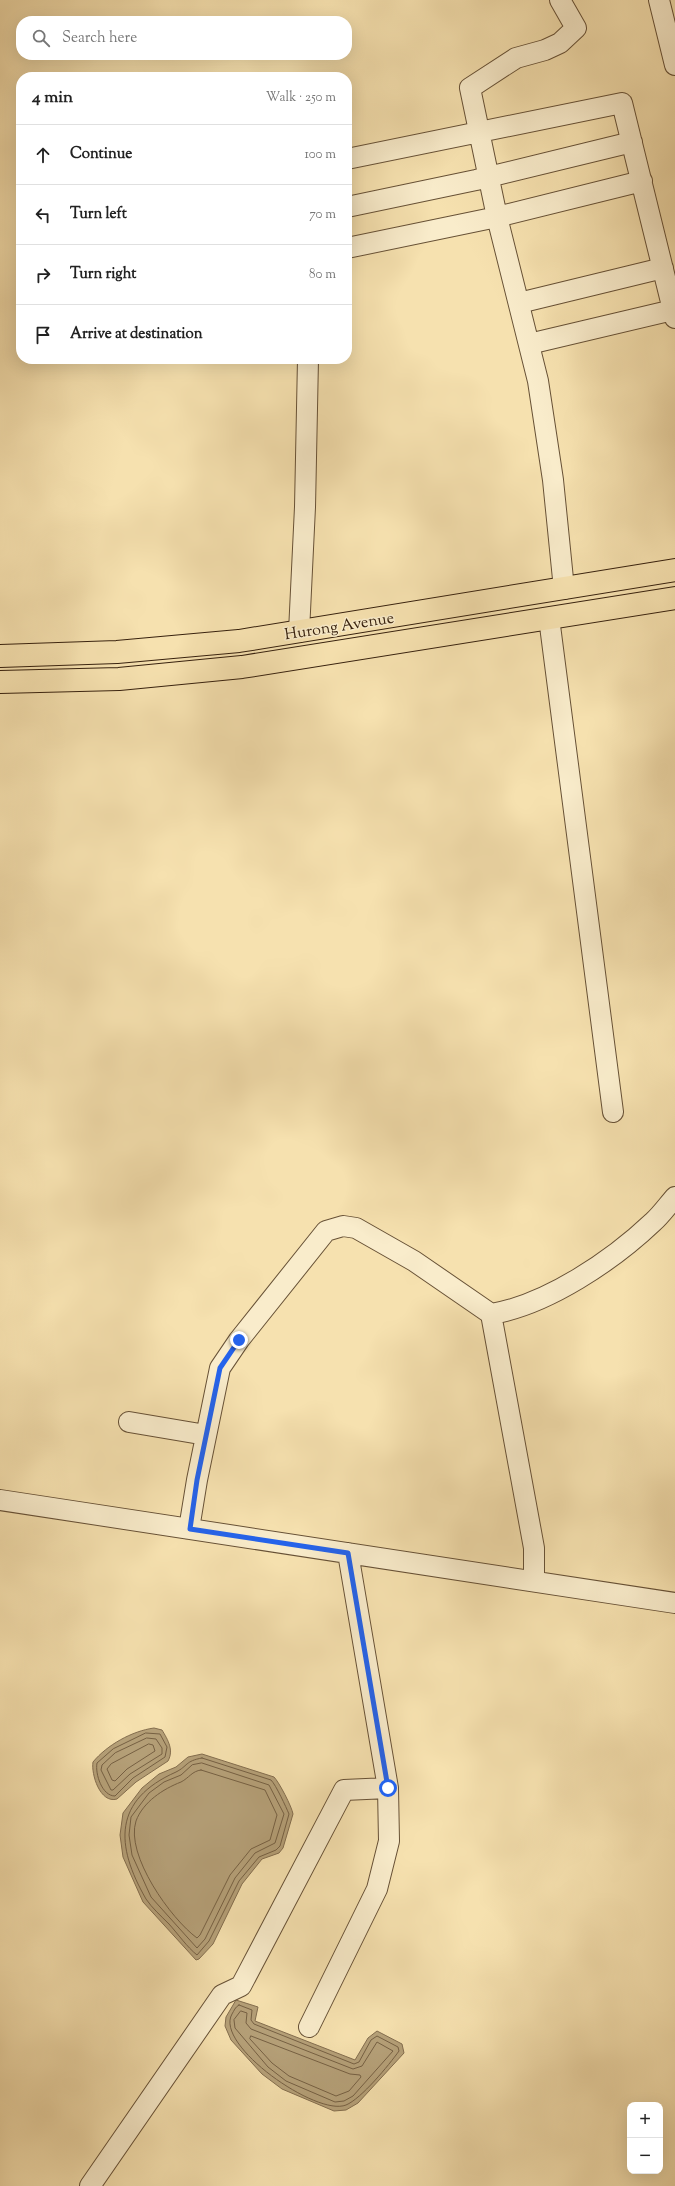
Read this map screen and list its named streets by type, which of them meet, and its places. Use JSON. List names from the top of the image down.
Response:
{
  "streets": {
    "main road": ["Hurong Avenue"]
  },
  "page": {
    "search": "Search here",
    "heading": ["4 min", "Walk · 250 m"],
    "list": [
      ["Continue", "100 m"],
      ["Turn left", "70 m"],
      ["Turn right", "80 m"],
      "Arrive at destination"
    ],
    "map_buttons": ["+", "−"]
  }
}
